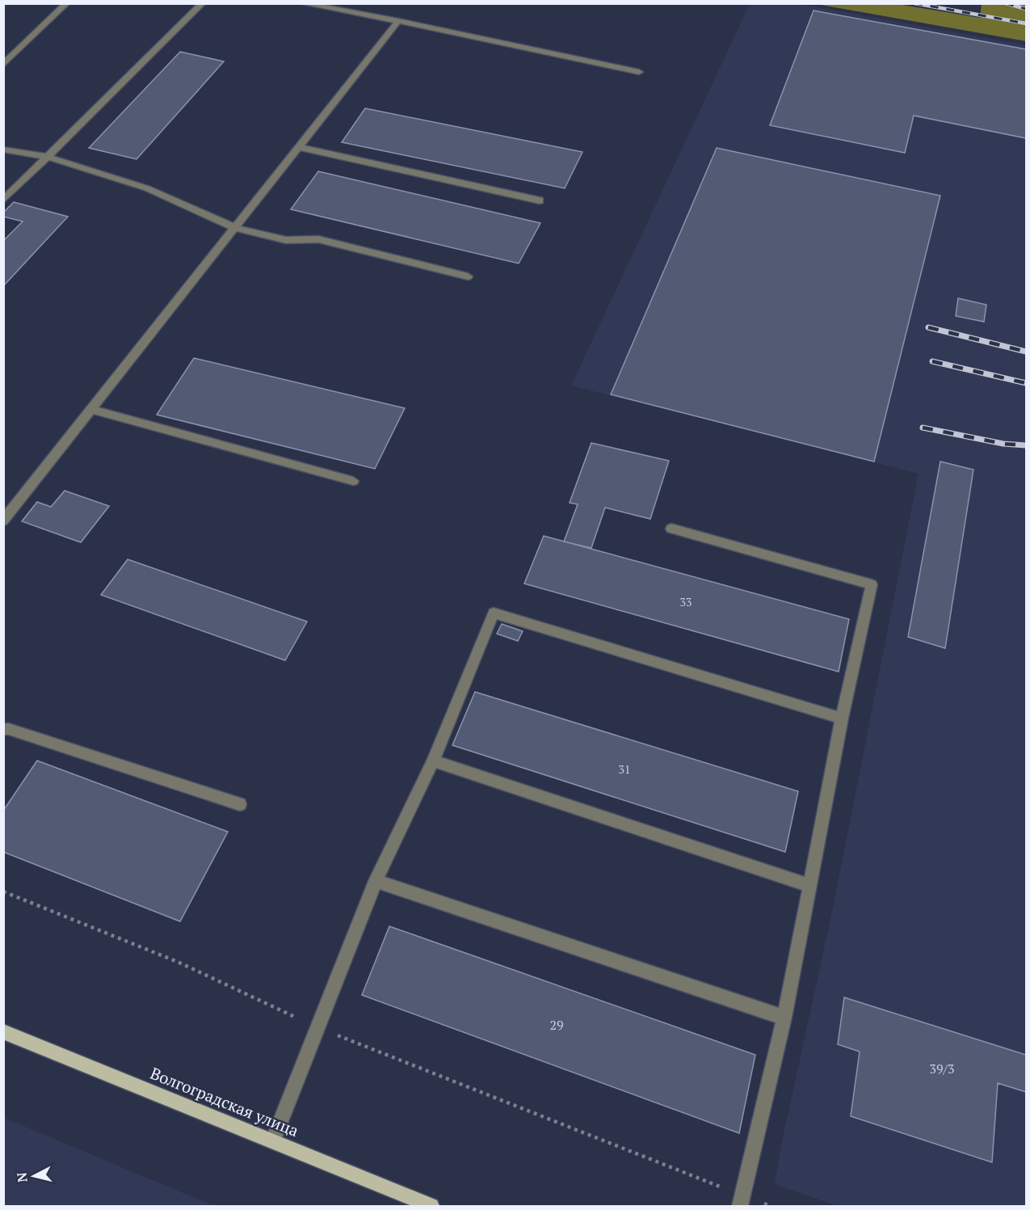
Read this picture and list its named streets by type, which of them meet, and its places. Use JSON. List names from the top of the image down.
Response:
{
  "streets": {
    "main road": ["Волгоградская улица"]
  },
  "house_numbers": [
    "33",
    "31",
    "29",
    "39/3"
  ],
  "north": "left"
}
